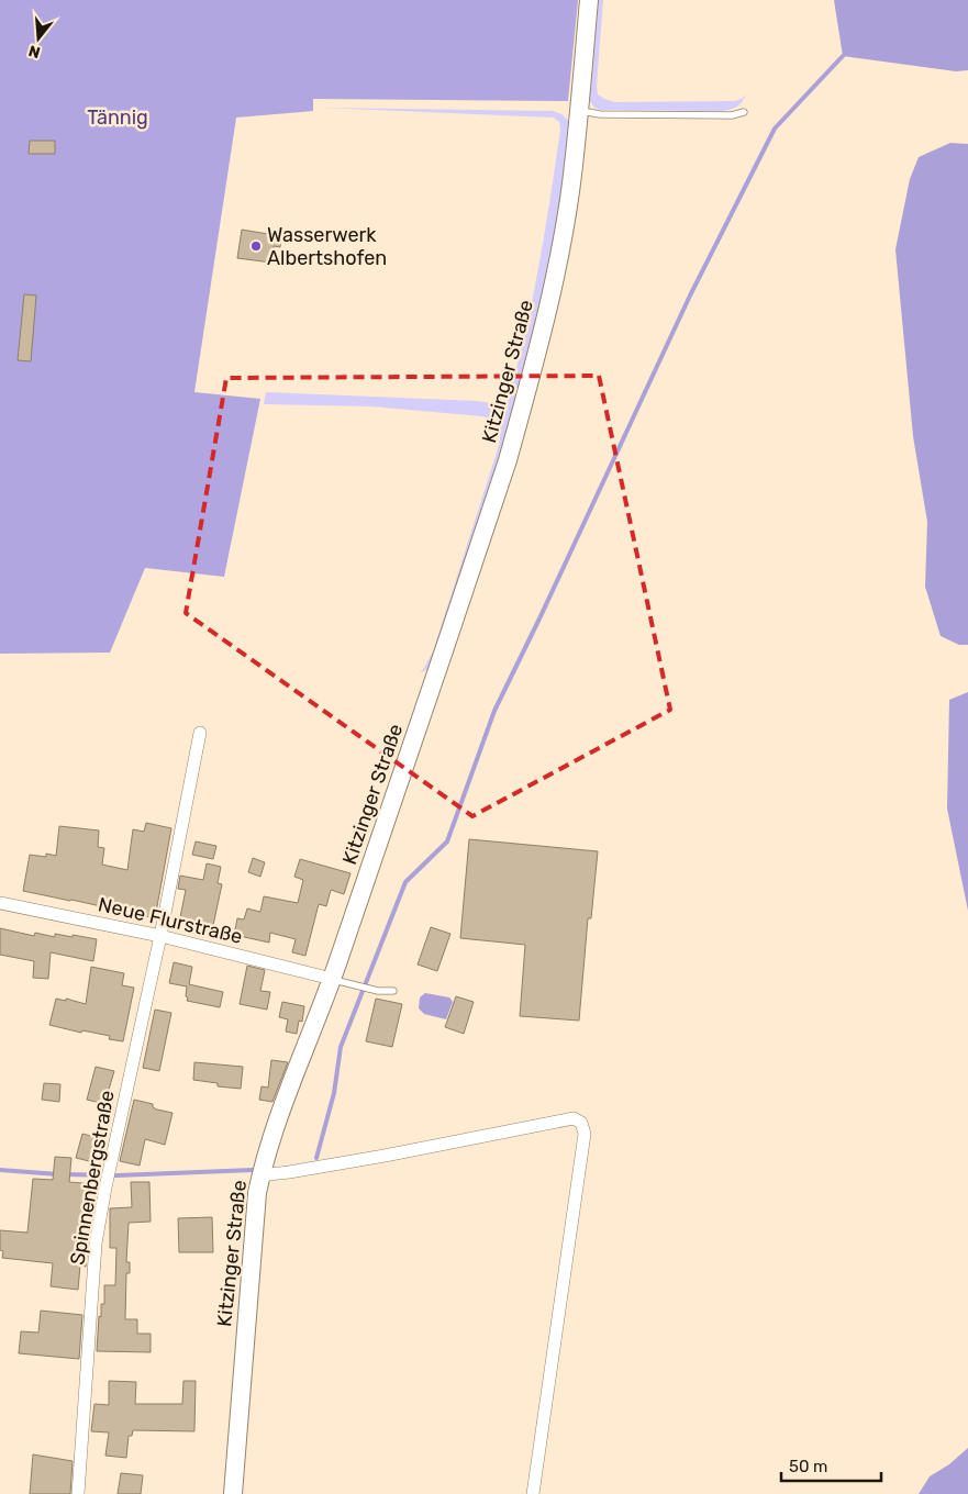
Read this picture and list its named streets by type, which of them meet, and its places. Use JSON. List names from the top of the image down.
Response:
{
  "streets": {
    "street": ["Kitzinger Straße", "Neue Flurstraße", "Spinnenbergstraße"]
  },
  "crossings": [
    ["Kitzinger Straße", "Neue Flurstraße"],
    ["Neue Flurstraße", "Spinnenbergstraße"]
  ],
  "parks": ["Tännig"],
  "places": ["Wasserwerk Albertshofen"],
  "scale_bar": "50 m",
  "north": "bottom"
}
